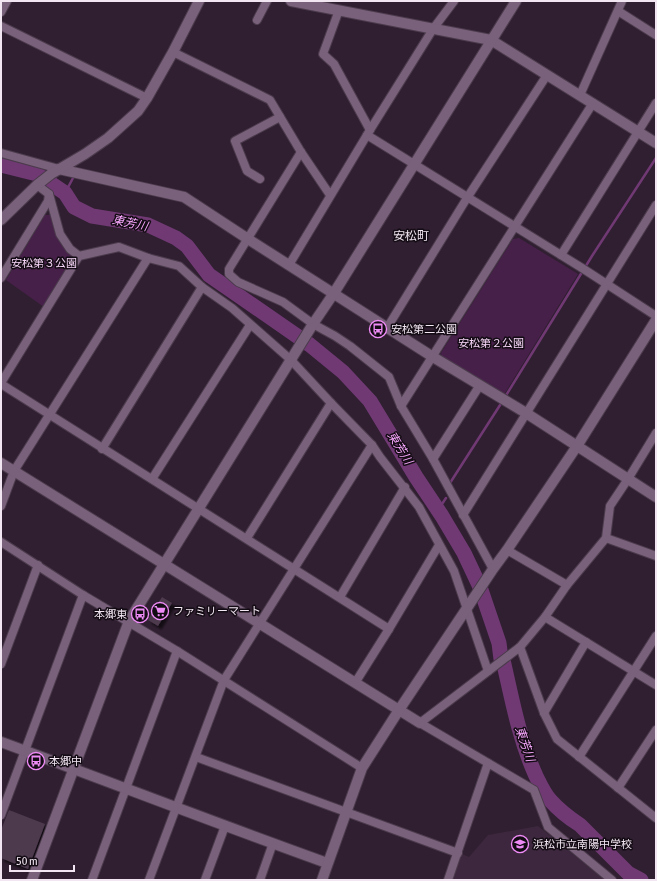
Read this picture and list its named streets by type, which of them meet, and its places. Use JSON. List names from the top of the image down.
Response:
{
  "districts": ["安松町"],
  "water": ["東芳川"],
  "parks": ["安松第３公園", "安松第２公園"],
  "places": {
    "bus stop": ["安松第二公園", "本郷東", "本郷中"],
    "supermarket": ["ファミリーマート"],
    "school or university": ["浜松市立南陽中学校"]
  },
  "scale_bar": "50 m"
}
